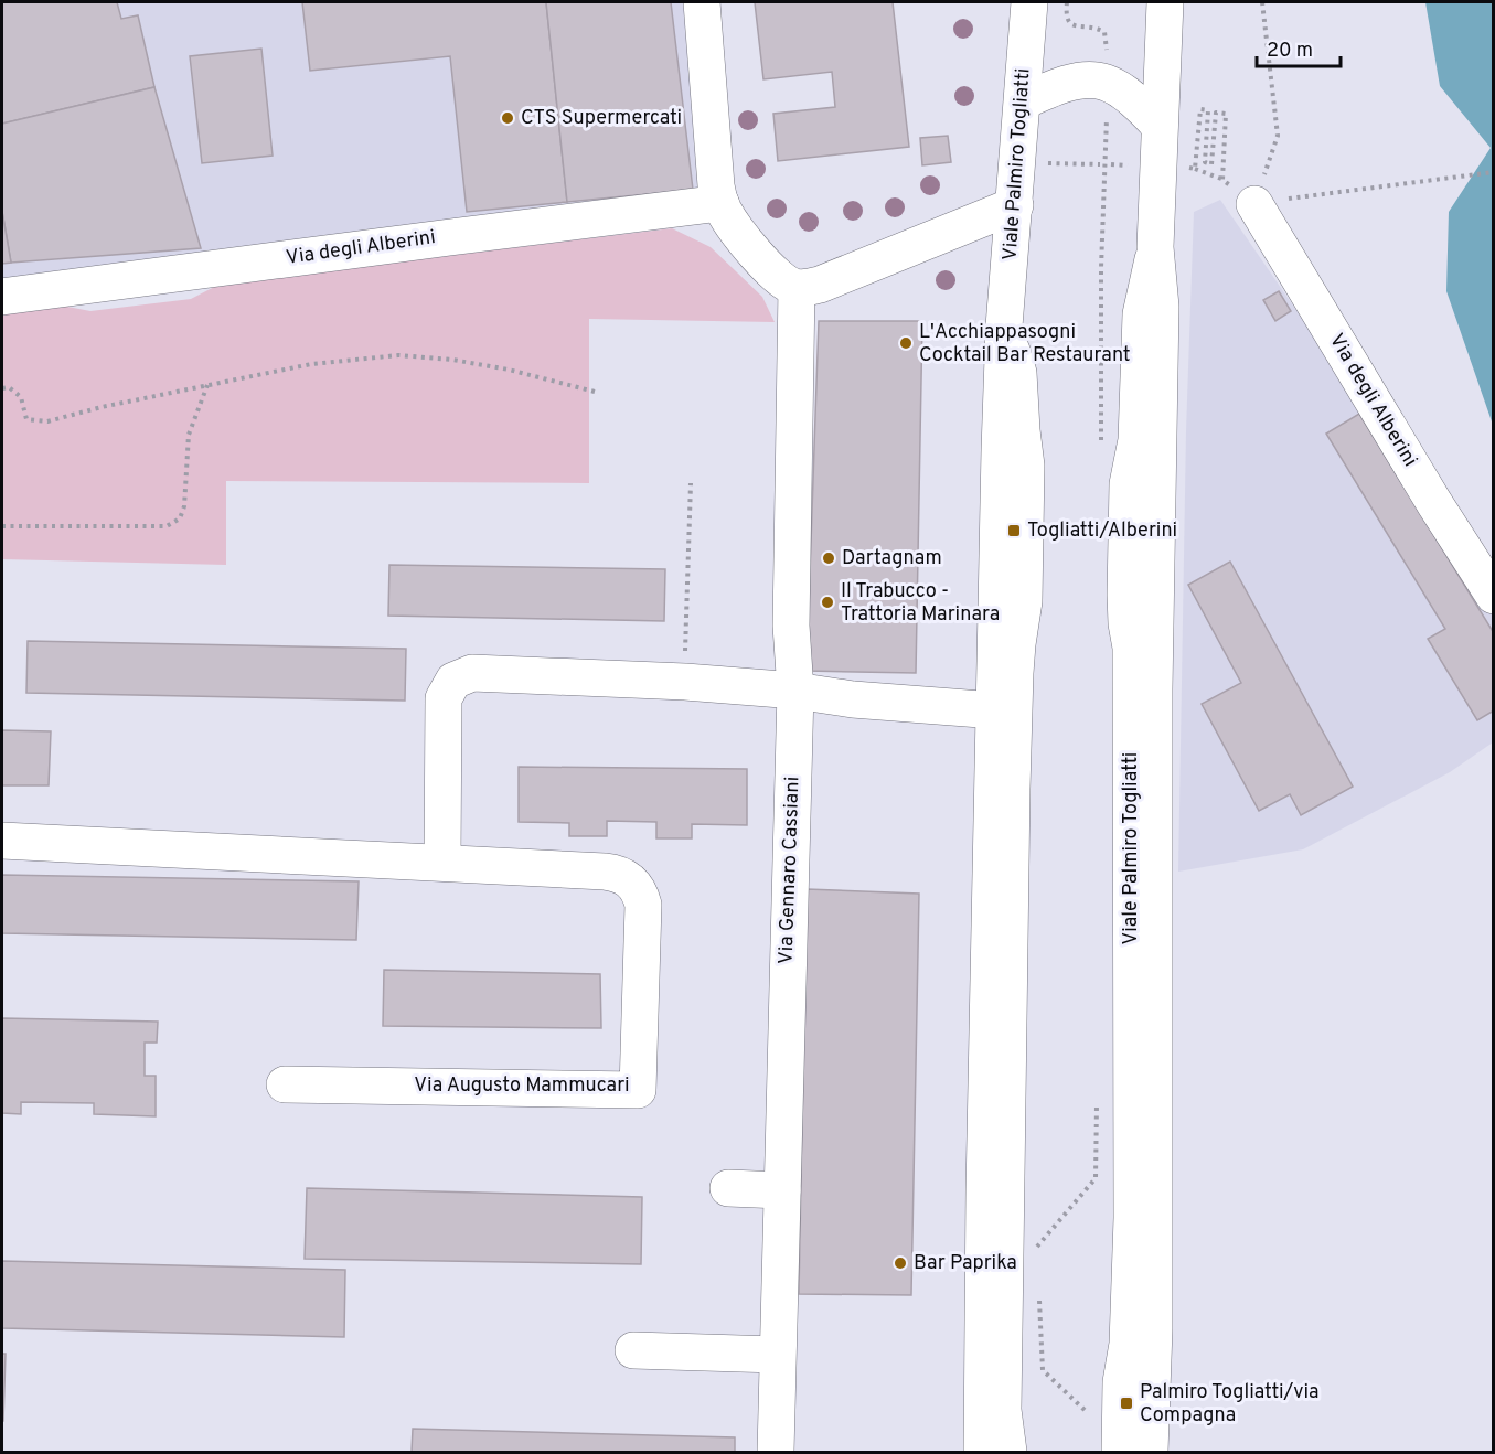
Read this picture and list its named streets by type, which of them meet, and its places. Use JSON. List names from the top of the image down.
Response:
{
  "streets": {
    "street": [
      "Viale Palmiro Togliatti",
      "Via degli Alberini",
      "Via Gennaro Cassiani",
      "Via Augusto Mammucari"
    ]
  },
  "places": {
    "other": [
      "CTS Supermercati",
      "L'Acchiappasogni Cocktail Bar Restaurant",
      "Dartagnam",
      "Il Trabucco - Trattoria Marinara",
      "Bar Paprika"
    ],
    "transit": ["Togliatti/Alberini", "Palmiro Togliatti/via Compagna"]
  },
  "scale_bar": "20 m"
}
